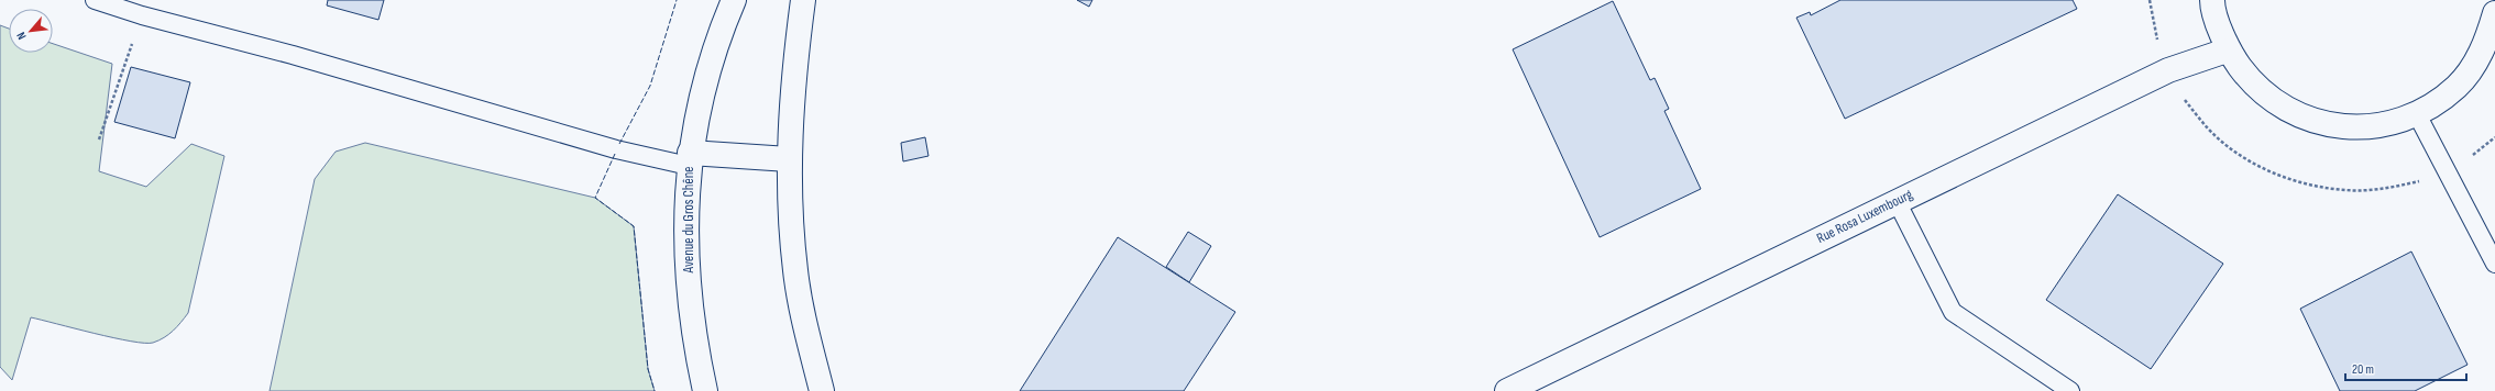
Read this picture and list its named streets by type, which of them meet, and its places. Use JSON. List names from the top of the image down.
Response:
{
  "streets": {
    "street": ["Rue Rosa Luxembourg", "Avenue du Gros Chêne"]
  },
  "scale_bar": "20 m",
  "north": "bottom left"
}
